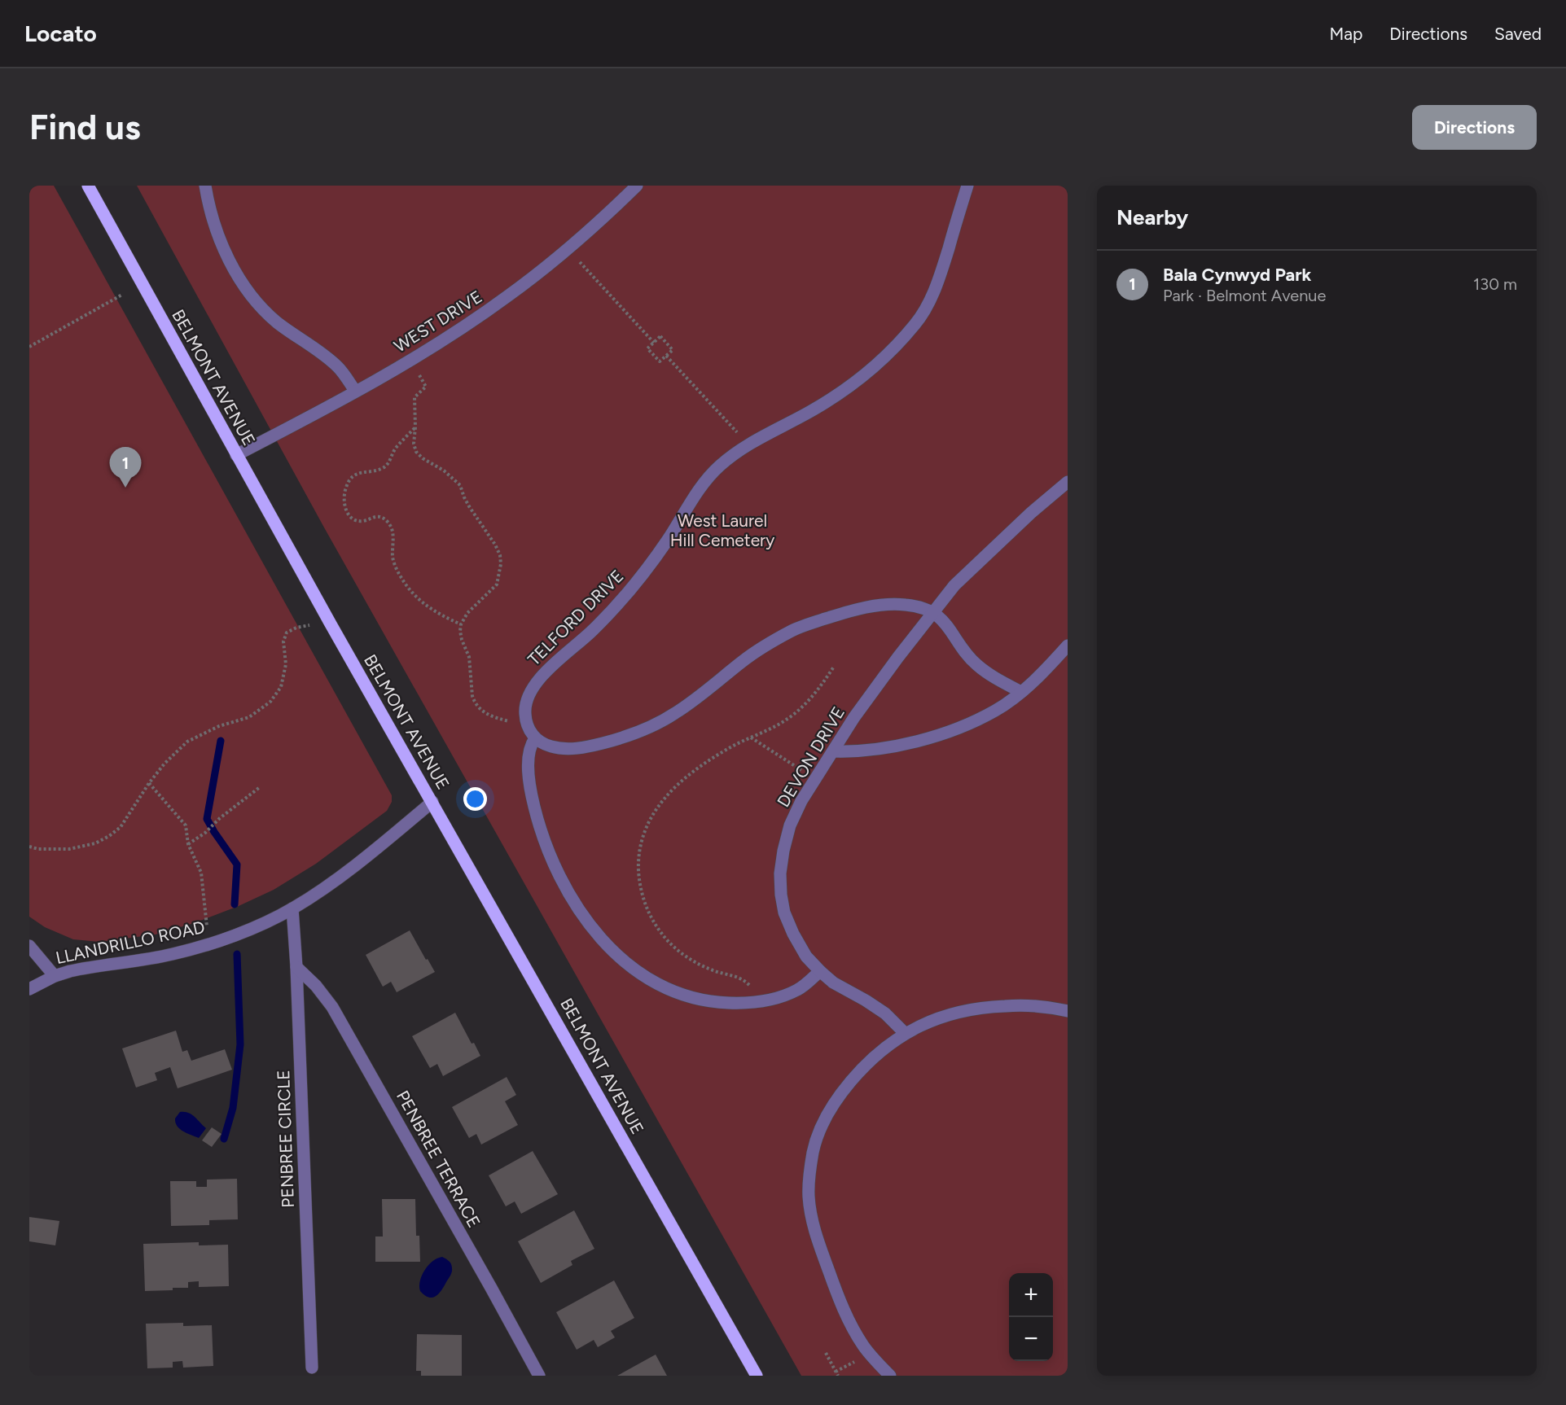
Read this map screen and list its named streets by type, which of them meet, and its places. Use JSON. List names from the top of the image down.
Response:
{
  "streets": {
    "main road": ["BELMONT AVENUE"],
    "street": [
      "WEST DRIVE",
      "TELFORD DRIVE",
      "DEVON DRIVE",
      "LLANDRILLO ROAD",
      "PENBREE CIRCLE",
      "PENBREE TERRACE"
    ]
  },
  "crossings": [
    ["WEST DRIVE", "BELMONT AVENUE"],
    ["BELMONT AVENUE", "LLANDRILLO ROAD"],
    ["LLANDRILLO ROAD", "PENBREE CIRCLE"],
    ["PENBREE CIRCLE", "PENBREE TERRACE"]
  ],
  "parks": ["West Laurel Hill Cemetery"],
  "page": {
    "header": "Locato",
    "nav": ["Map", "Directions", "Saved"],
    "buttons": "Directions",
    "title": "Find us",
    "heading": "Nearby",
    "list": [
      {
        "mark": "1",
        "name": "Bala Cynwyd Park",
        "note": "Park · Belmont Avenue",
        "value": "130 m"
      }
    ],
    "pins": "1",
    "map_buttons": ["+", "−"]
  }
}
